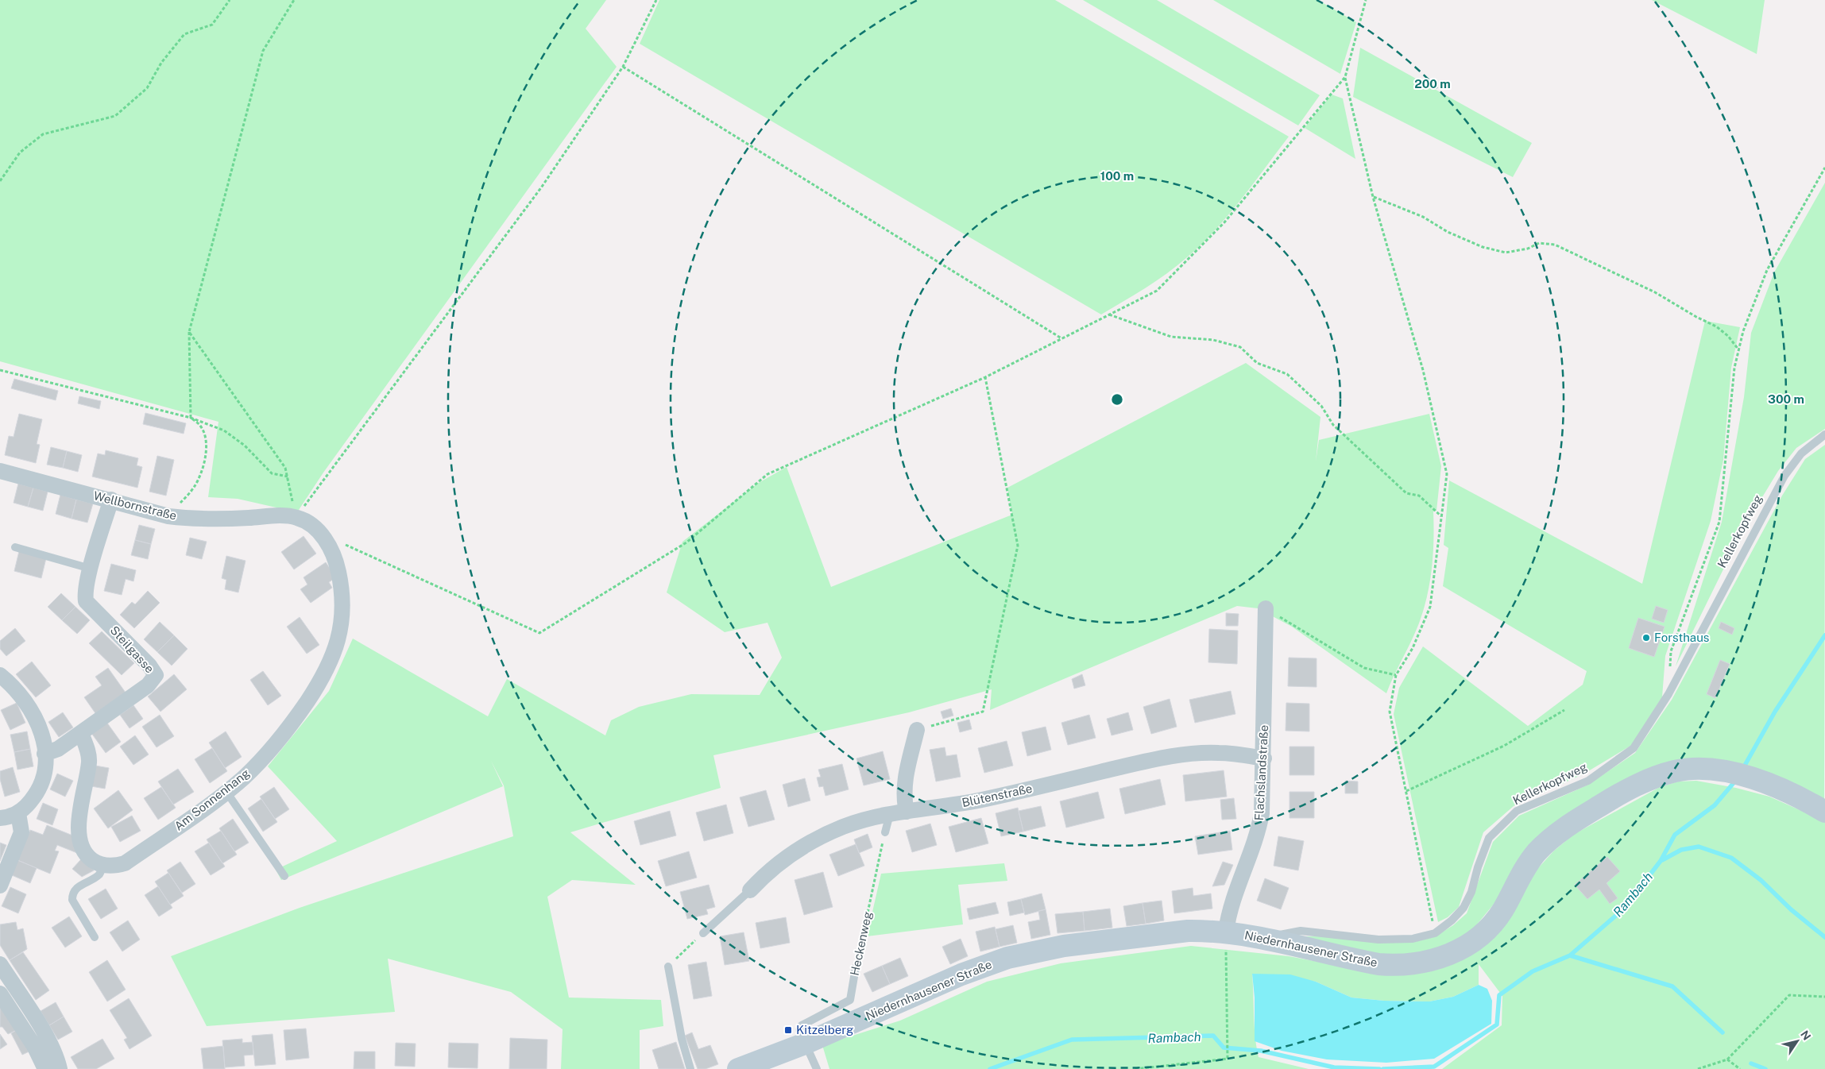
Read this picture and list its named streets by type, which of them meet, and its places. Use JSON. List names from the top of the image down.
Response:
{
  "streets": {
    "main road": ["Niedernhausener Straße"],
    "street": [
      "Wellbornstraße",
      "Steilgasse",
      "Flachslandstraße",
      "Blütenstraße",
      "Am Sonnenhang"
    ],
    "lane": ["Kellerkopfweg", "Heckenweg"]
  },
  "crossings": [
    ["Wellbornstraße", "Steilgasse"],
    ["Wellbornstraße", "Am Sonnenhang"],
    ["Kellerkopfweg", "Niedernhausener Straße"],
    ["Flachslandstraße", "Blütenstraße"],
    ["Flachslandstraße", "Niedernhausener Straße"],
    ["Heckenweg", "Niedernhausener Straße"]
  ],
  "water": ["Rambach"],
  "places": {
    "other": ["Forsthaus"],
    "transit": ["Kitzelberg"]
  },
  "north": "top right",
  "rings": ["200 m", "100 m", "300 m"]
}
